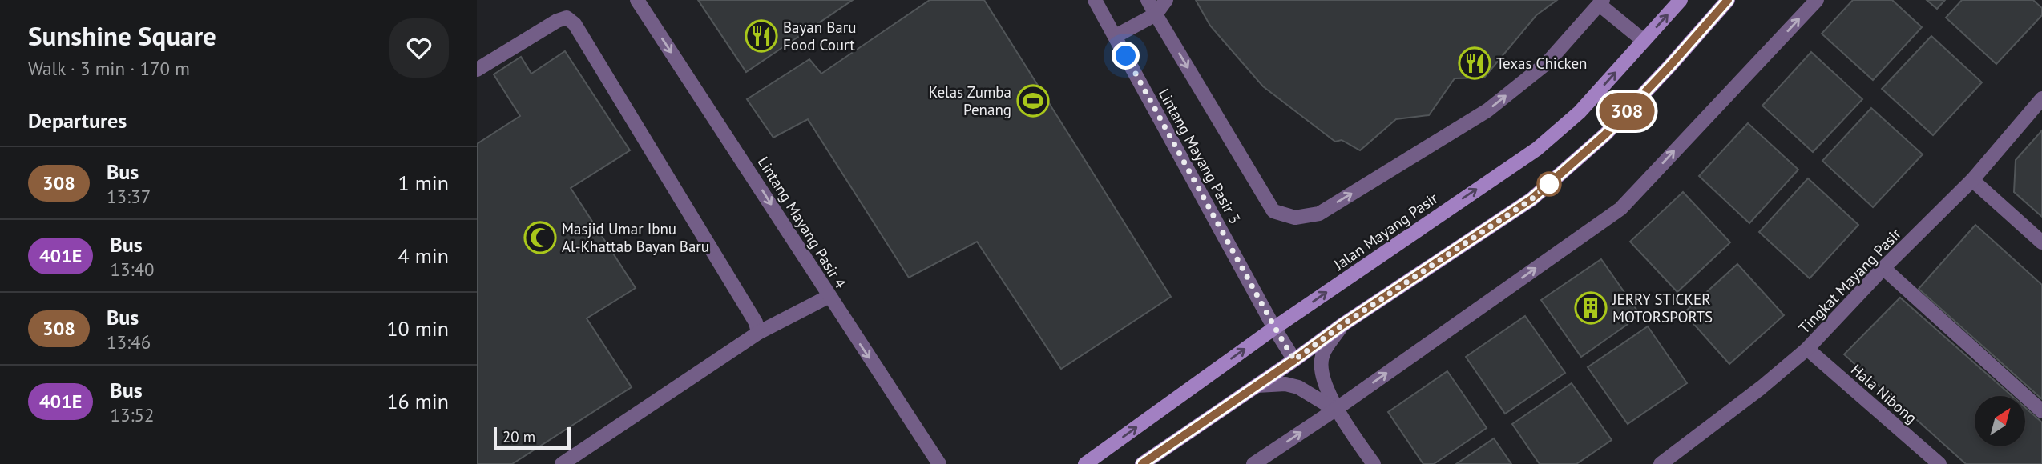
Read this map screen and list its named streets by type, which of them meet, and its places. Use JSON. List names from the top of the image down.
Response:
{
  "streets": {
    "street": [
      "Lintang Mayang Pasir 3",
      "Lintang Mayang Pasir 4",
      "Jalan Mayang Pasir",
      "Tingkat Mayang Pasir",
      "Hala Nibong"
    ]
  },
  "crossings": [
    ["Lintang Mayang Pasir 3", "Jalan Mayang Pasir"],
    ["Tingkat Mayang Pasir", "Hala Nibong"]
  ],
  "one_way": ["Lintang Mayang Pasir 4"],
  "places": {
    "restaurant": ["Bayan Baru Food Court", "Texas Chicken"],
    "sports": ["Kelas Zumba Penang"],
    "mosque": ["Masjid Umar Ibnu Al-Khattab Bayan Baru"],
    "building": ["JERRY STICKER MOTORSPORTS"]
  },
  "lines": ["bus line 308"],
  "scale_bar": "20 m",
  "north": "top right",
  "page": {
    "heading": [
      ["Sunshine Square", "Walk · 3 min · 170 m"],
      "Departures"
    ],
    "on_map": "308",
    "list": [
      {
        "mark": "308",
        "name": "Bus",
        "note": "13:37",
        "value": "1 min"
      },
      {
        "mark": "401E",
        "name": "Bus",
        "note": "13:40",
        "value": "4 min"
      },
      {
        "mark": "308",
        "name": "Bus",
        "note": "13:46",
        "value": "10 min"
      },
      {
        "mark": "401E",
        "name": "Bus",
        "note": "13:52",
        "value": "16 min"
      }
    ],
    "scale": "20 m"
  }
}
